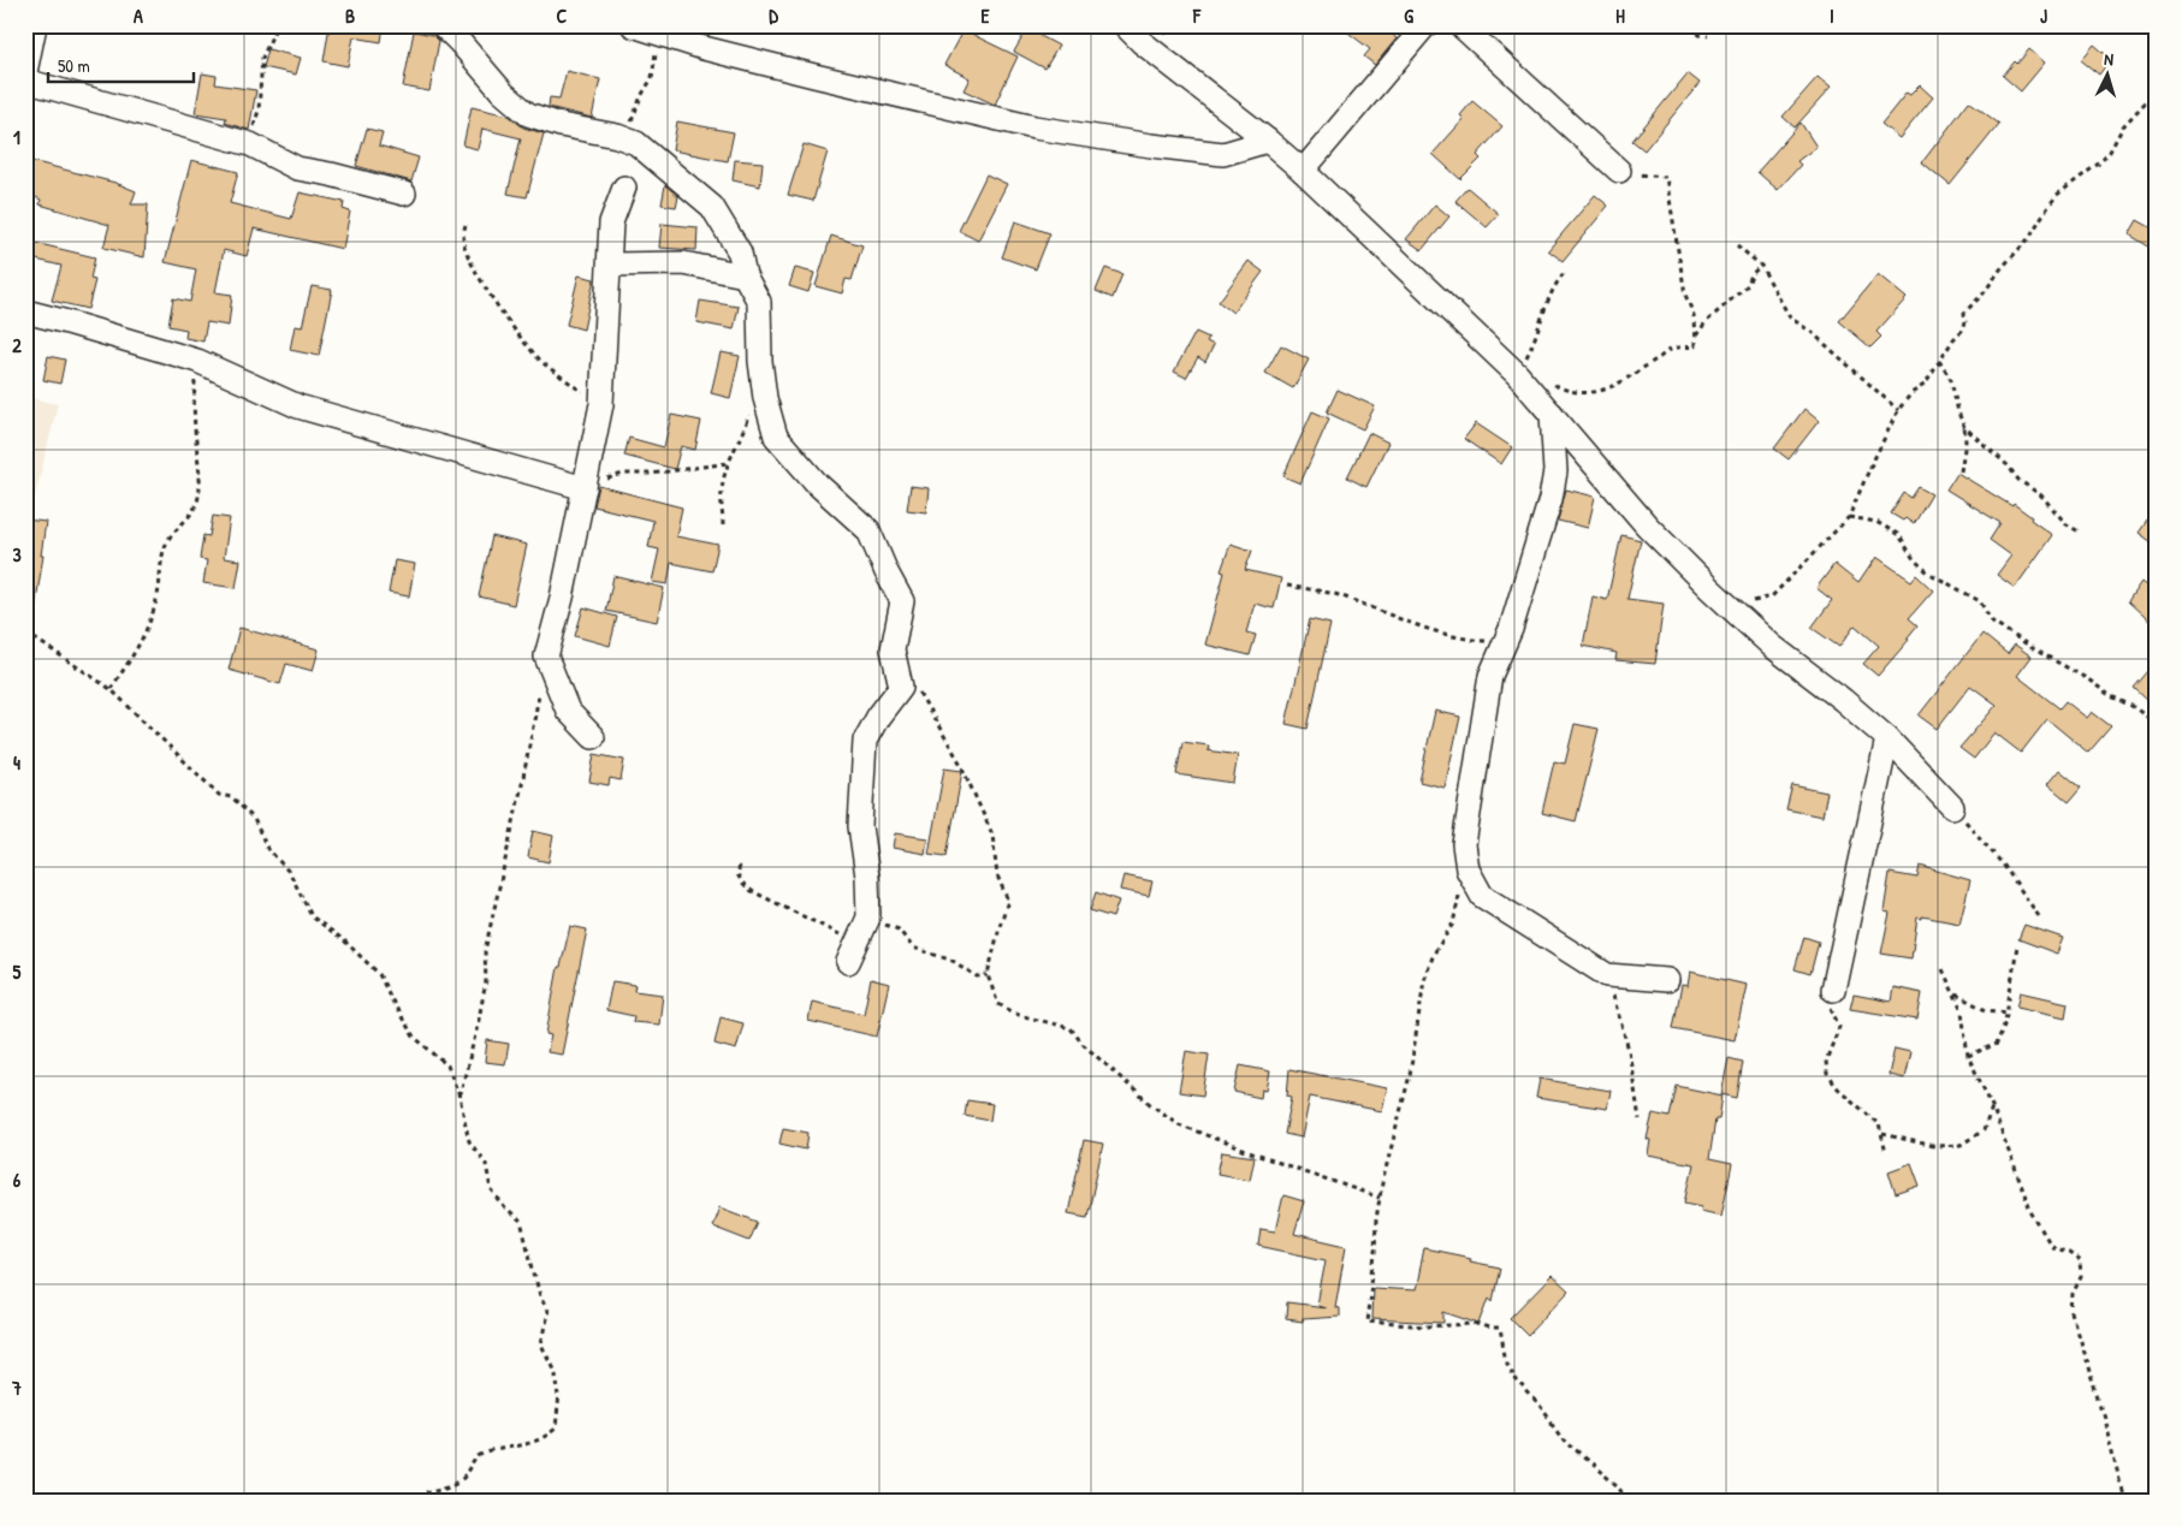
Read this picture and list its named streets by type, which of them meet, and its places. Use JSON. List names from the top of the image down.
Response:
{
  "scale_bar": "50 m",
  "north": "top",
  "grid": {
    "columns": [
      "A",
      "B",
      "C",
      "D",
      "E",
      "F",
      "G",
      "H",
      "I",
      "J"
    ],
    "rows": [
      "1",
      "2",
      "3",
      "4",
      "5",
      "6",
      "7"
    ]
  }
}
